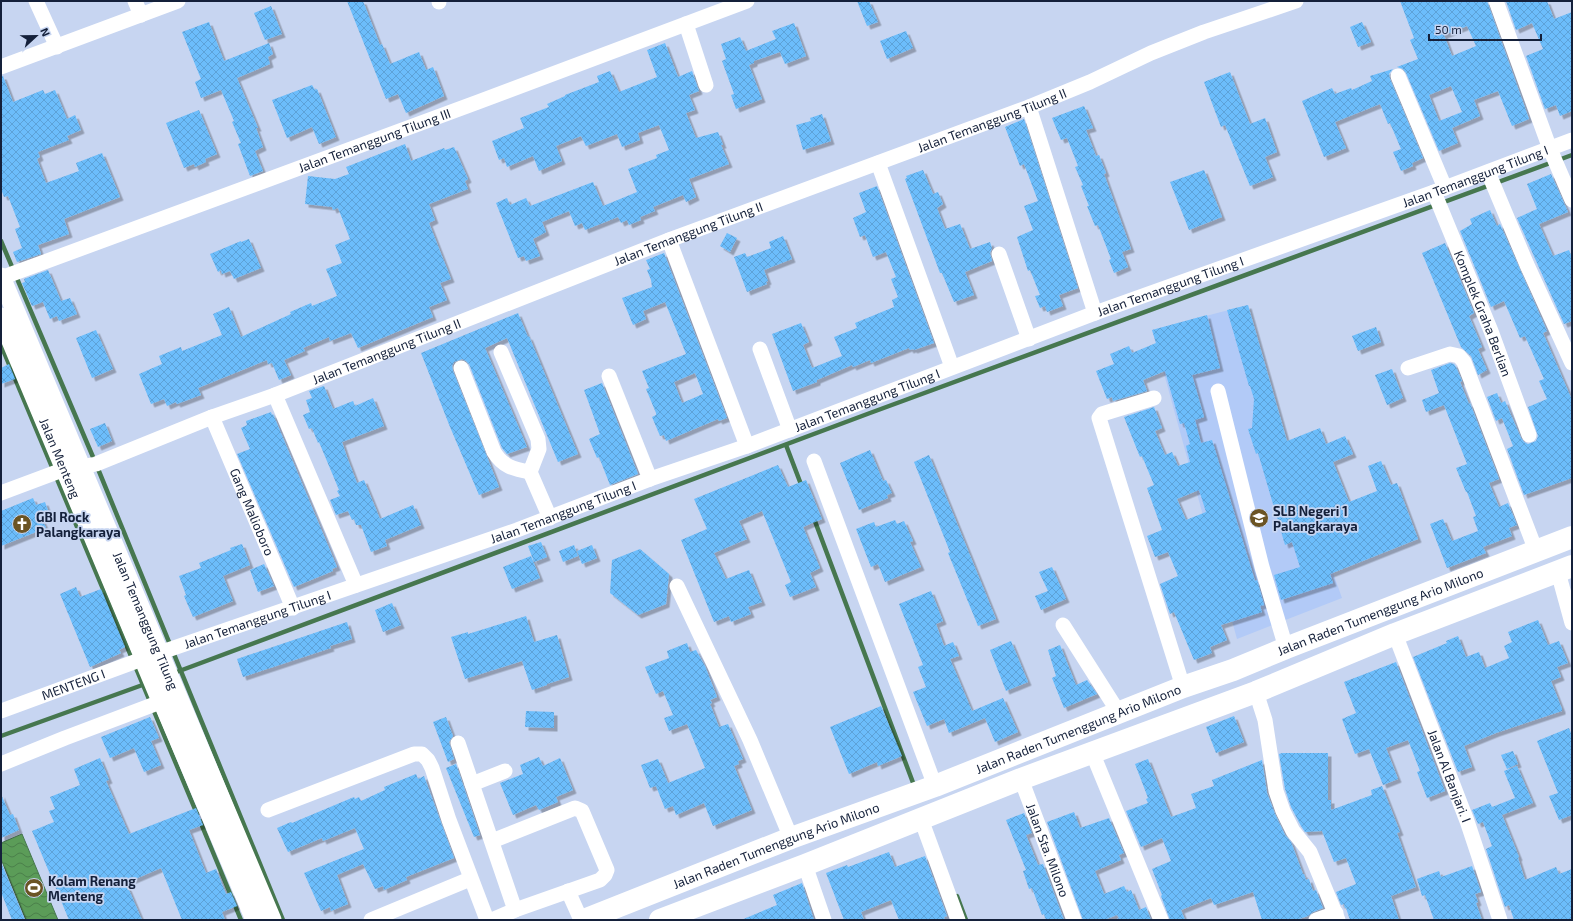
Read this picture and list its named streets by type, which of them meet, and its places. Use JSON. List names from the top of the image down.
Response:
{
  "streets": {
    "highway": ["Jalan Raden Tumenggung Ario Milono"],
    "main road": ["Jalan Temanggung Tilung"],
    "street": [
      "Jalan Temanggung Tilung II",
      "Jalan Temanggung Tilung III",
      "Jalan Temanggung Tilung I",
      "Komplek Graha Berlian",
      "Jalan Menteng",
      "Gang Malioboro",
      "MENTENG I",
      "Jalan Al Banjari. I",
      "Jalan Sta. Milono"
    ]
  },
  "crossings": [
    ["Jalan Temanggung Tilung II", "Jalan Menteng"],
    ["Jalan Temanggung Tilung II", "Gang Malioboro"],
    ["Jalan Temanggung Tilung II", "Jalan Temanggung Tilung"],
    ["Jalan Temanggung Tilung III", "Jalan Temanggung Tilung"],
    ["Jalan Temanggung Tilung I", "Komplek Graha Berlian"],
    ["Jalan Temanggung Tilung I", "Gang Malioboro"],
    ["Jalan Temanggung Tilung I", "Jalan Temanggung Tilung"],
    ["Jalan Temanggung Tilung I", "MENTENG I"],
    ["Jalan Menteng", "Jalan Temanggung Tilung"],
    ["Jalan Raden Tumenggung Ario Milono", "Jalan Al Banjari. I"],
    ["Jalan Raden Tumenggung Ario Milono", "Jalan Sta. Milono"],
    ["Jalan Temanggung Tilung", "MENTENG I"]
  ],
  "places": {
    "school or university": ["SLB Negeri 1 Palangkaraya"],
    "church": ["GBI Rock Palangkaraya"],
    "sports": ["Kolam Renang Menteng"]
  },
  "scale_bar": "50 m",
  "north": "right"
}
